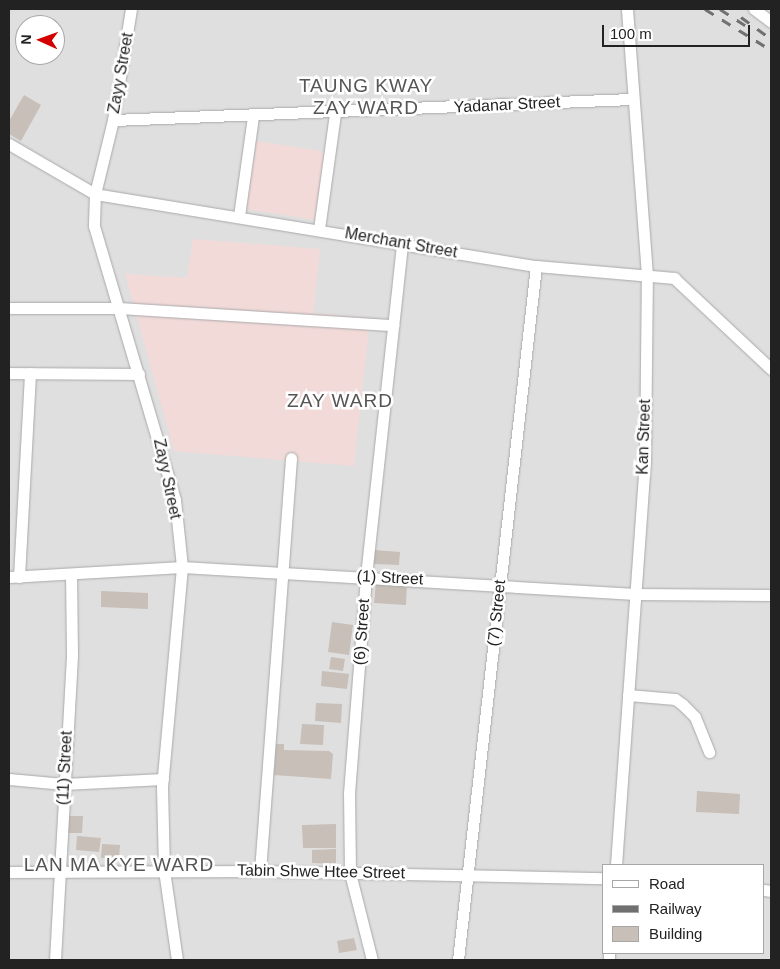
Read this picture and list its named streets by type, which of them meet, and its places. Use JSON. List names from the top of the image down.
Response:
{
  "streets": {
    "street": [
      "Zayy Street",
      "Yadanar Street",
      "Merchant Street",
      "Kan Street",
      "(1) Street",
      "(7) Street",
      "(6) Street",
      "(11) Street",
      "Tabin Shwe Htee Street"
    ]
  },
  "crossings": [
    ["Zayy Street", "Yadanar Street"],
    ["Zayy Street", "Merchant Street"],
    ["Zayy Street", "(1) Street"],
    ["Zayy Street", "Tabin Shwe Htee Street"],
    ["Yadanar Street", "Kan Street"],
    ["Merchant Street", "Kan Street"],
    ["Merchant Street", "(7) Street"],
    ["Merchant Street", "(6) Street"],
    ["Kan Street", "(1) Street"],
    ["(1) Street", "(7) Street"],
    ["(1) Street", "(6) Street"],
    ["(1) Street", "(11) Street"],
    ["(7) Street", "Tabin Shwe Htee Street"],
    ["(6) Street", "Tabin Shwe Htee Street"],
    ["(11) Street", "Tabin Shwe Htee Street"]
  ],
  "districts": ["TAUNG KWAY ZAY WARD", "ZAY WARD", "LAN MA KYE WARD"],
  "legend": ["Road", "Railway", "Building"],
  "scale_bar": "100 m",
  "north": "left"
}
